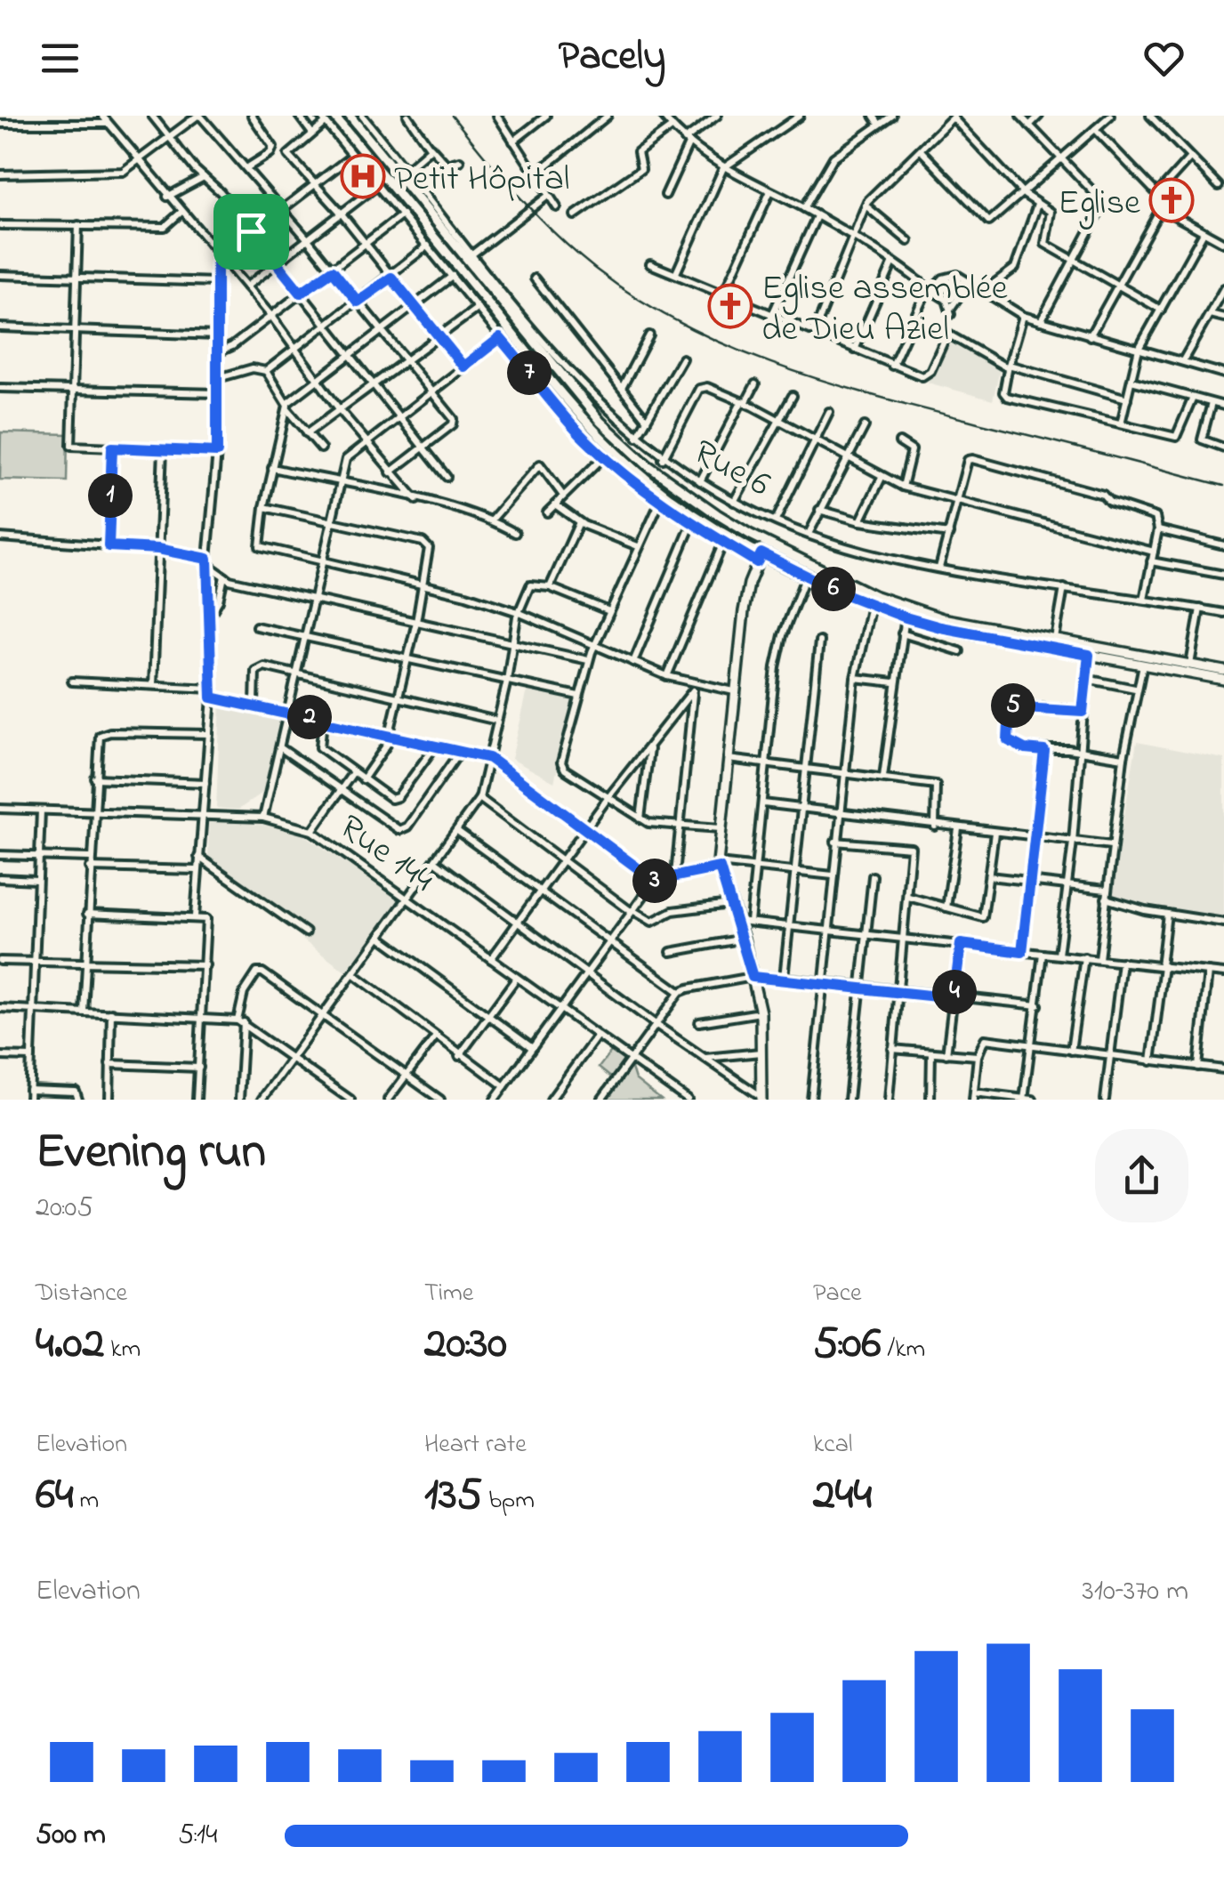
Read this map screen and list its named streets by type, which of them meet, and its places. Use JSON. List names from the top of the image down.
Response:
{
  "streets": {
    "street": ["Rue 6", "Rue 144"]
  },
  "places": {
    "hospital": ["Petit Hôpital"],
    "church": ["Eglise", "Eglise assemblée de Dieu Aziel"]
  },
  "page": {
    "header": "Pacely",
    "pins": [
      "7",
      "1",
      "6",
      "5",
      "2",
      "3",
      "4"
    ],
    "heading": ["Evening run", "20:05"],
    "stats": [
      ["Distance", "4.02 km"],
      ["Time", "20:30"],
      ["Pace", "5:06 /km"],
      ["Elevation", "64 m"],
      ["Heart rate", "135 bpm"],
      ["kcal", "244"]
    ],
    "chart": ["Elevation", "310–370 m"],
    "list": [
      {
        "name": "500 m",
        "note": "5:14"
      }
    ]
  }
}
